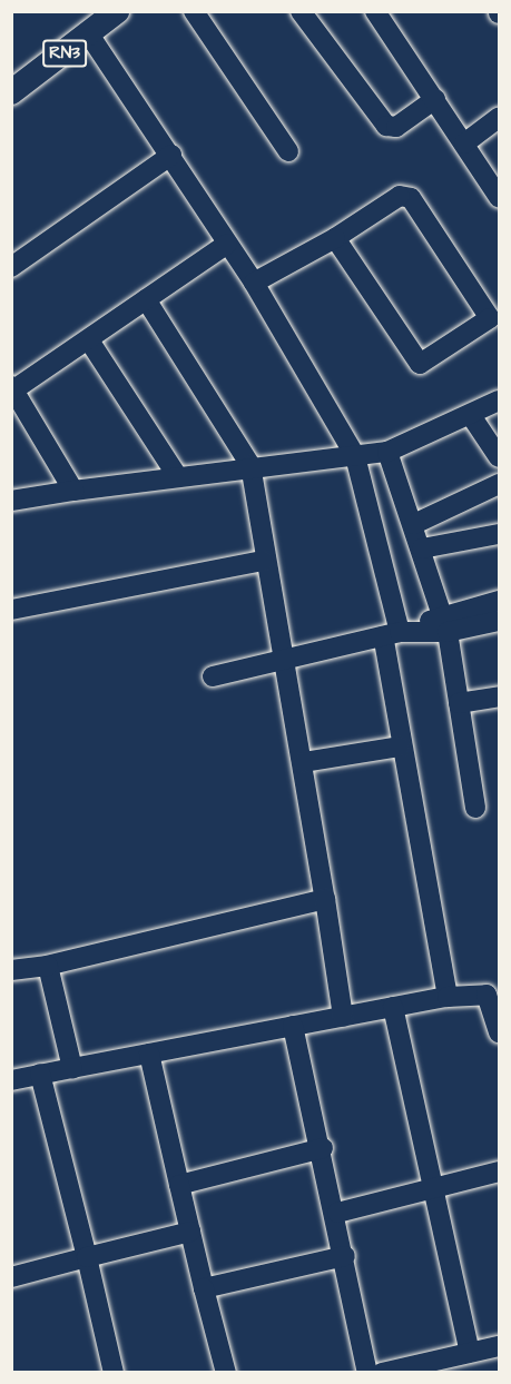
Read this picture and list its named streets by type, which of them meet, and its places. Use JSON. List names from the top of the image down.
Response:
{
  "streets": {
    "main road": ["RN3"]
  }
}
